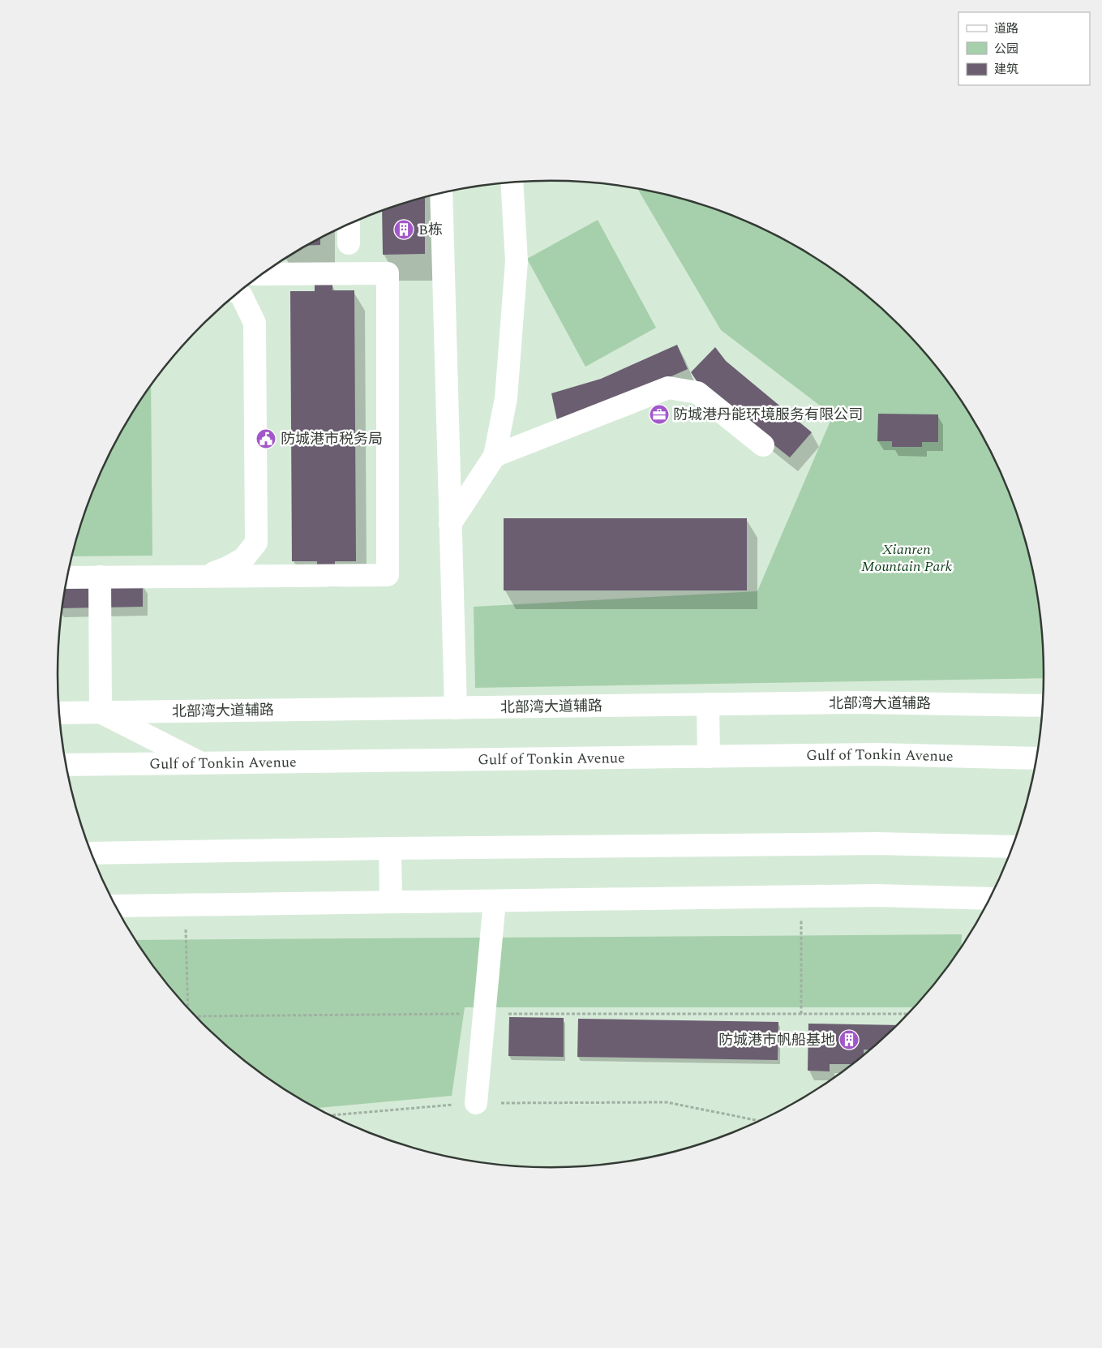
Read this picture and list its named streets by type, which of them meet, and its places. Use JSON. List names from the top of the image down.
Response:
{
  "streets": {
    "main road": ["北部湾大道辅路", "Gulf of Tonkin Avenue"]
  },
  "parks": ["Xianren Mountain Park"],
  "places": {
    "building": ["B栋", "防城港市帆船基地"],
    "office": ["防城港丹能环境服务有限公司"],
    "public building": ["防城港市税务局"]
  },
  "legend": ["道路", "公园", "建筑"]
}
